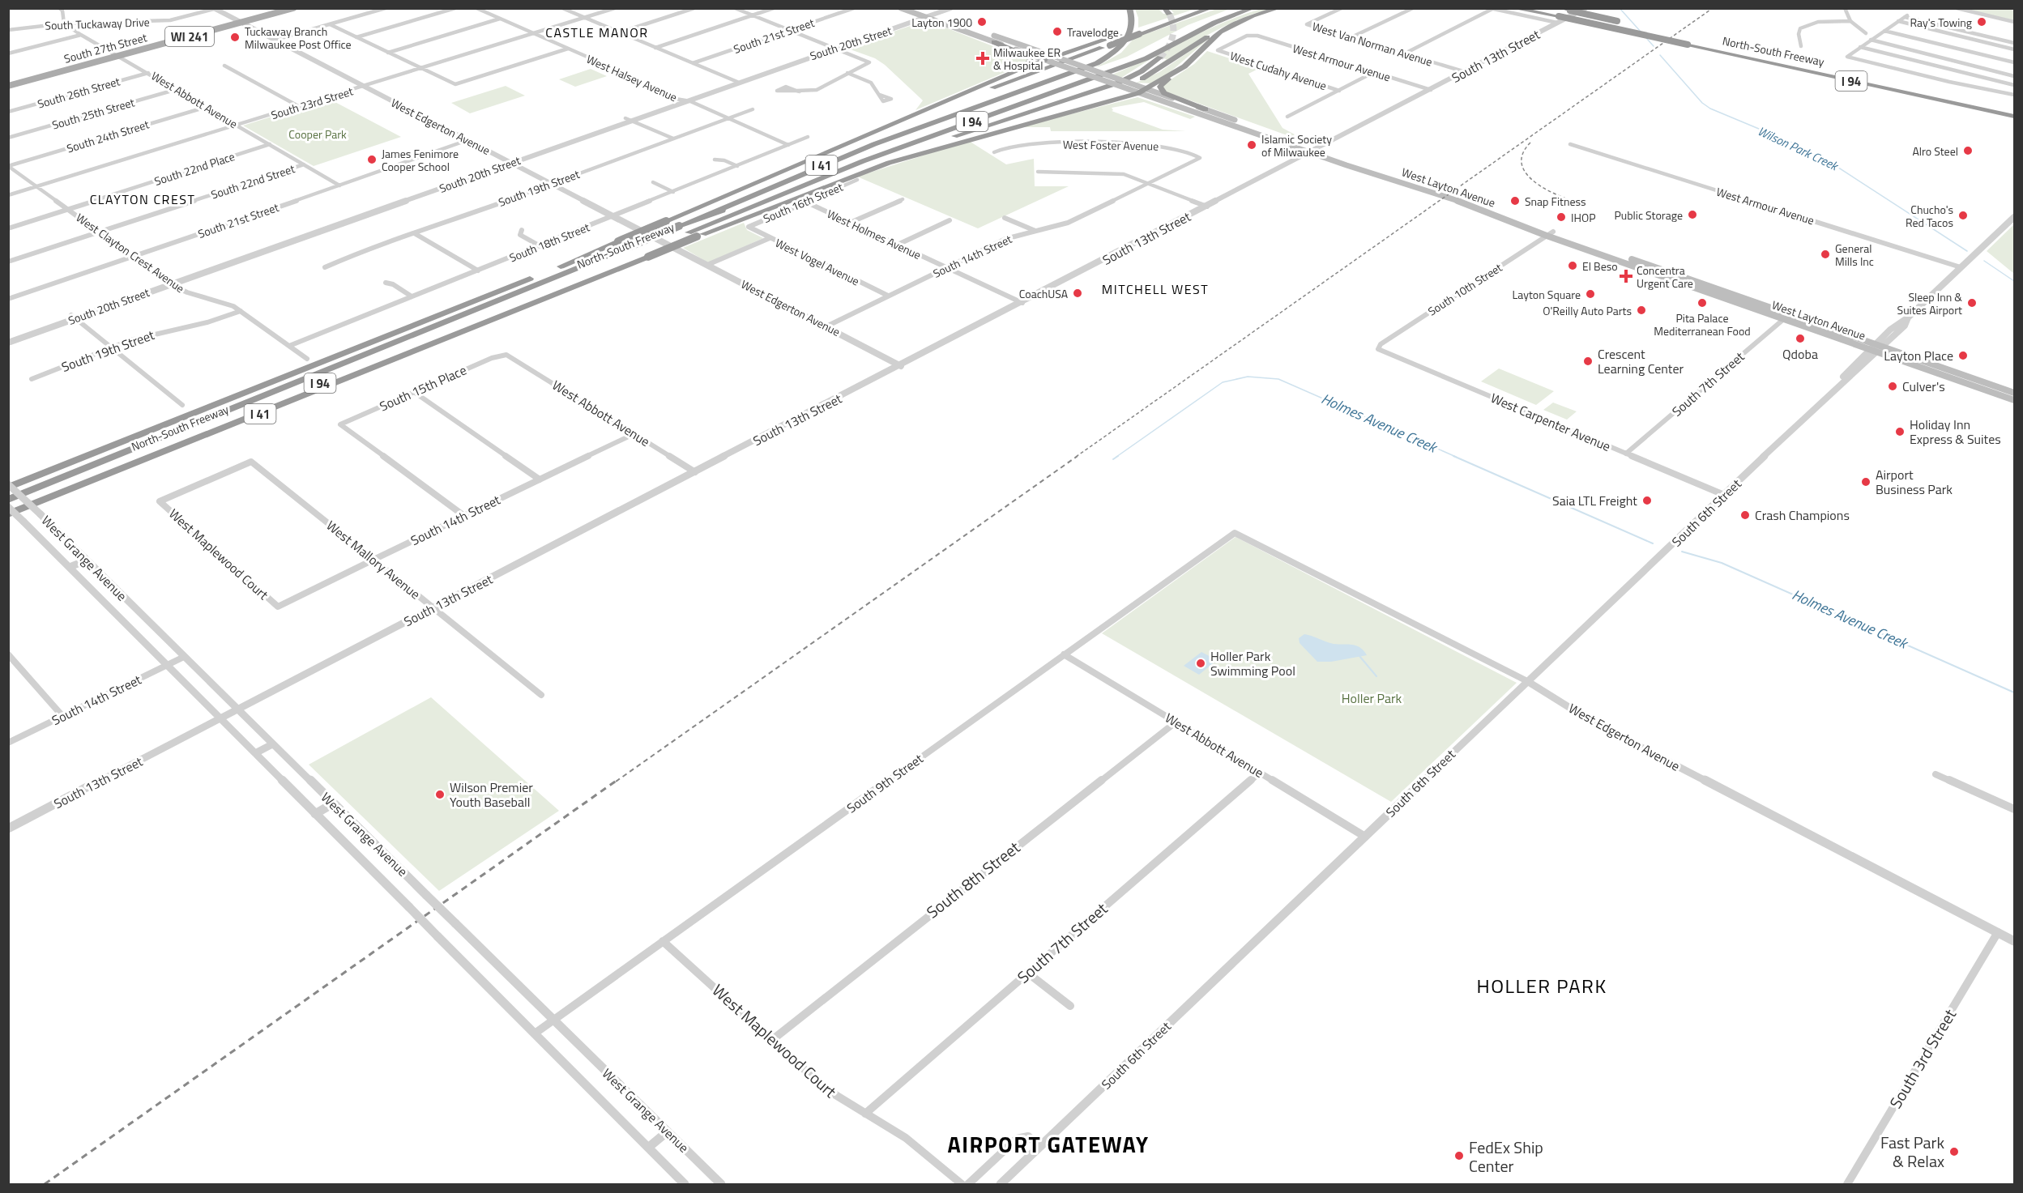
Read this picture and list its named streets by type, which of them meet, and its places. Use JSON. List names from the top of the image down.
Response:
{
  "streets": {
    "highway": ["North-South Freeway", "I 94", "I 41"],
    "main road": ["WI 241", "South 27th Street", "West Layton Avenue"],
    "street": [
      "South Tuckaway Drive",
      "South 21st Street",
      "South 20th Street",
      "West Van Norman Avenue",
      "South 13th Street",
      "West Armour Avenue",
      "West Cudahy Avenue",
      "West Halsey Avenue",
      "South 26th Street",
      "West Abbott Avenue",
      "South 23rd Street",
      "South 25th Street",
      "West Edgerton Avenue",
      "South 24th Street",
      "West Foster Avenue",
      "South 22nd Place",
      "South 22nd Street",
      "South 19th Street",
      "South 16th Street",
      "West Holmes Avenue",
      "South 18th Street",
      "West Clayton Crest Avenue",
      "South 14th Street",
      "West Vogel Avenue",
      "South 10th Street",
      "South 7th Street",
      "South 15th Place",
      "West Carpenter Avenue",
      "South 6th Street",
      "West Maplewood Court",
      "West Grange Avenue",
      "West Mallory Avenue",
      "South 9th Street",
      "South 8th Street",
      "South 3rd Street"
    ]
  },
  "crossings": [
    ["South Tuckaway Drive", "West Abbott Avenue"],
    ["South Tuckaway Drive", "West Edgerton Avenue"],
    ["South 21st Street", "West Abbott Avenue"],
    ["South 21st Street", "West Edgerton Avenue"],
    ["South 21st Street", "West Clayton Crest Avenue"],
    ["South 20th Street", "West Halsey Avenue"],
    ["South 20th Street", "West Edgerton Avenue"],
    ["South 20th Street", "West Clayton Crest Avenue"],
    ["West Van Norman Avenue", "South 13th Street"],
    ["South 27th Street", "West Abbott Avenue"],
    ["South 27th Street", "West Edgerton Avenue"],
    ["North-South Freeway", "South 13th Street"],
    ["North-South Freeway", "I 41"],
    ["South 13th Street", "West Armour Avenue"],
    ["South 13th Street", "West Abbott Avenue"],
    ["South 13th Street", "West Edgerton Avenue"],
    ["South 13th Street", "West Layton Avenue"],
    ["South 13th Street", "West Holmes Avenue"],
    ["South 13th Street", "West Grange Avenue"],
    ["South 13th Street", "West Mallory Avenue"],
    ["West Armour Avenue", "West Cudahy Avenue"],
    ["West Armour Avenue", "South 6th Street"],
    ["West Halsey Avenue", "South 23rd Street"],
    ["West Halsey Avenue", "South 19th Street"],
    ["West Halsey Avenue", "South 18th Street"],
    ["South 26th Street", "West Abbott Avenue"],
    ["West Abbott Avenue", "South 23rd Street"],
    ["West Abbott Avenue", "South 25th Street"],
    ["West Abbott Avenue", "South 24th Street"],
    ["West Abbott Avenue", "South 22nd Place"],
    ["West Abbott Avenue", "South 22nd Street"],
    ["West Abbott Avenue", "South 14th Street"],
    ["West Abbott Avenue", "South 7th Street"],
    ["West Abbott Avenue", "South 15th Place"],
    ["West Abbott Avenue", "South 6th Street"],
    ["West Abbott Avenue", "South 9th Street"],
    ["West Abbott Avenue", "South 8th Street"],
    ["South 23rd Street", "West Edgerton Avenue"],
    ["South 23rd Street", "West Clayton Crest Avenue"],
    ["West Edgerton Avenue", "South 19th Street"],
    ["West Edgerton Avenue", "South 16th Street"],
    ["West Edgerton Avenue", "South 18th Street"],
    ["West Edgerton Avenue", "South 14th Street"],
    ["West Edgerton Avenue", "South 6th Street"],
    ["West Edgerton Avenue", "South 9th Street"],
    ["West Edgerton Avenue", "South 3rd Street"],
    ["South 24th Street", "West Clayton Crest Avenue"],
    ["West Foster Avenue", "South 14th Street"],
    ["South 22nd Place", "West Clayton Crest Avenue"],
    ["South 22nd Street", "West Clayton Crest Avenue"],
    ["West Layton Avenue", "South 10th Street"],
    ["West Layton Avenue", "South 7th Street"],
    ["West Layton Avenue", "South 6th Street"],
    ["South 19th Street", "West Clayton Crest Avenue"],
    ["South 16th Street", "West Holmes Avenue"],
    ["South 16th Street", "West Vogel Avenue"],
    ["West Holmes Avenue", "South 14th Street"],
    ["South 18th Street", "West Clayton Crest Avenue"],
    ["South 14th Street", "West Vogel Avenue"],
    ["South 14th Street", "South 15th Place"],
    ["South 14th Street", "West Maplewood Court"],
    ["South 14th Street", "West Grange Avenue"],
    ["South 14th Street", "West Mallory Avenue"],
    ["South 10th Street", "West Carpenter Avenue"],
    ["South 7th Street", "West Carpenter Avenue"],
    ["South 7th Street", "West Maplewood Court"],
    ["West Carpenter Avenue", "South 6th Street"],
    ["West Maplewood Court", "West Mallory Avenue"],
    ["West Maplewood Court", "South 9th Street"],
    ["West Maplewood Court", "South 8th Street"],
    ["West Grange Avenue", "South 9th Street"]
  ],
  "districts": [
    "CASTLE MANOR",
    "CLAYTON CREST",
    "MITCHELL WEST",
    "HOLLER PARK",
    "AIRPORT GATEWAY"
  ],
  "water": ["Wilson Park Creek", "Holmes Avenue Creek"],
  "parks": ["Cooper Park", "Holler Park"],
  "places": {
    "other": [
      "Layton 1900",
      "Ray's Towing",
      "Travelodge",
      "Tuckaway Branch Milwaukee Post Office",
      "Islamic Society of Milwaukee",
      "Alro Steel",
      "James Fenimore Cooper School",
      "Snap Fitness",
      "Public Storage",
      "Chucho's Red Tacos",
      "IHOP",
      "General Mills Inc",
      "El Beso",
      "CoachUSA",
      "Layton Square",
      "Pita Palace Mediterranean Food",
      "Sleep Inn & Suites Airport",
      "O'Reilly Auto Parts",
      "Qdoba",
      "Layton Place",
      "Crescent Learning Center",
      "Culver's",
      "Holiday Inn Express & Suites",
      "Airport Business Park",
      "Saia LTL Freight",
      "Crash Champions",
      "Holler Park Swimming Pool",
      "Wilson Premier Youth Baseball",
      "Fast Park & Relax",
      "FedEx Ship Center"
    ],
    "health": ["Milwaukee ER & Hospital", "Concentra Urgent Care"]
  }
}
